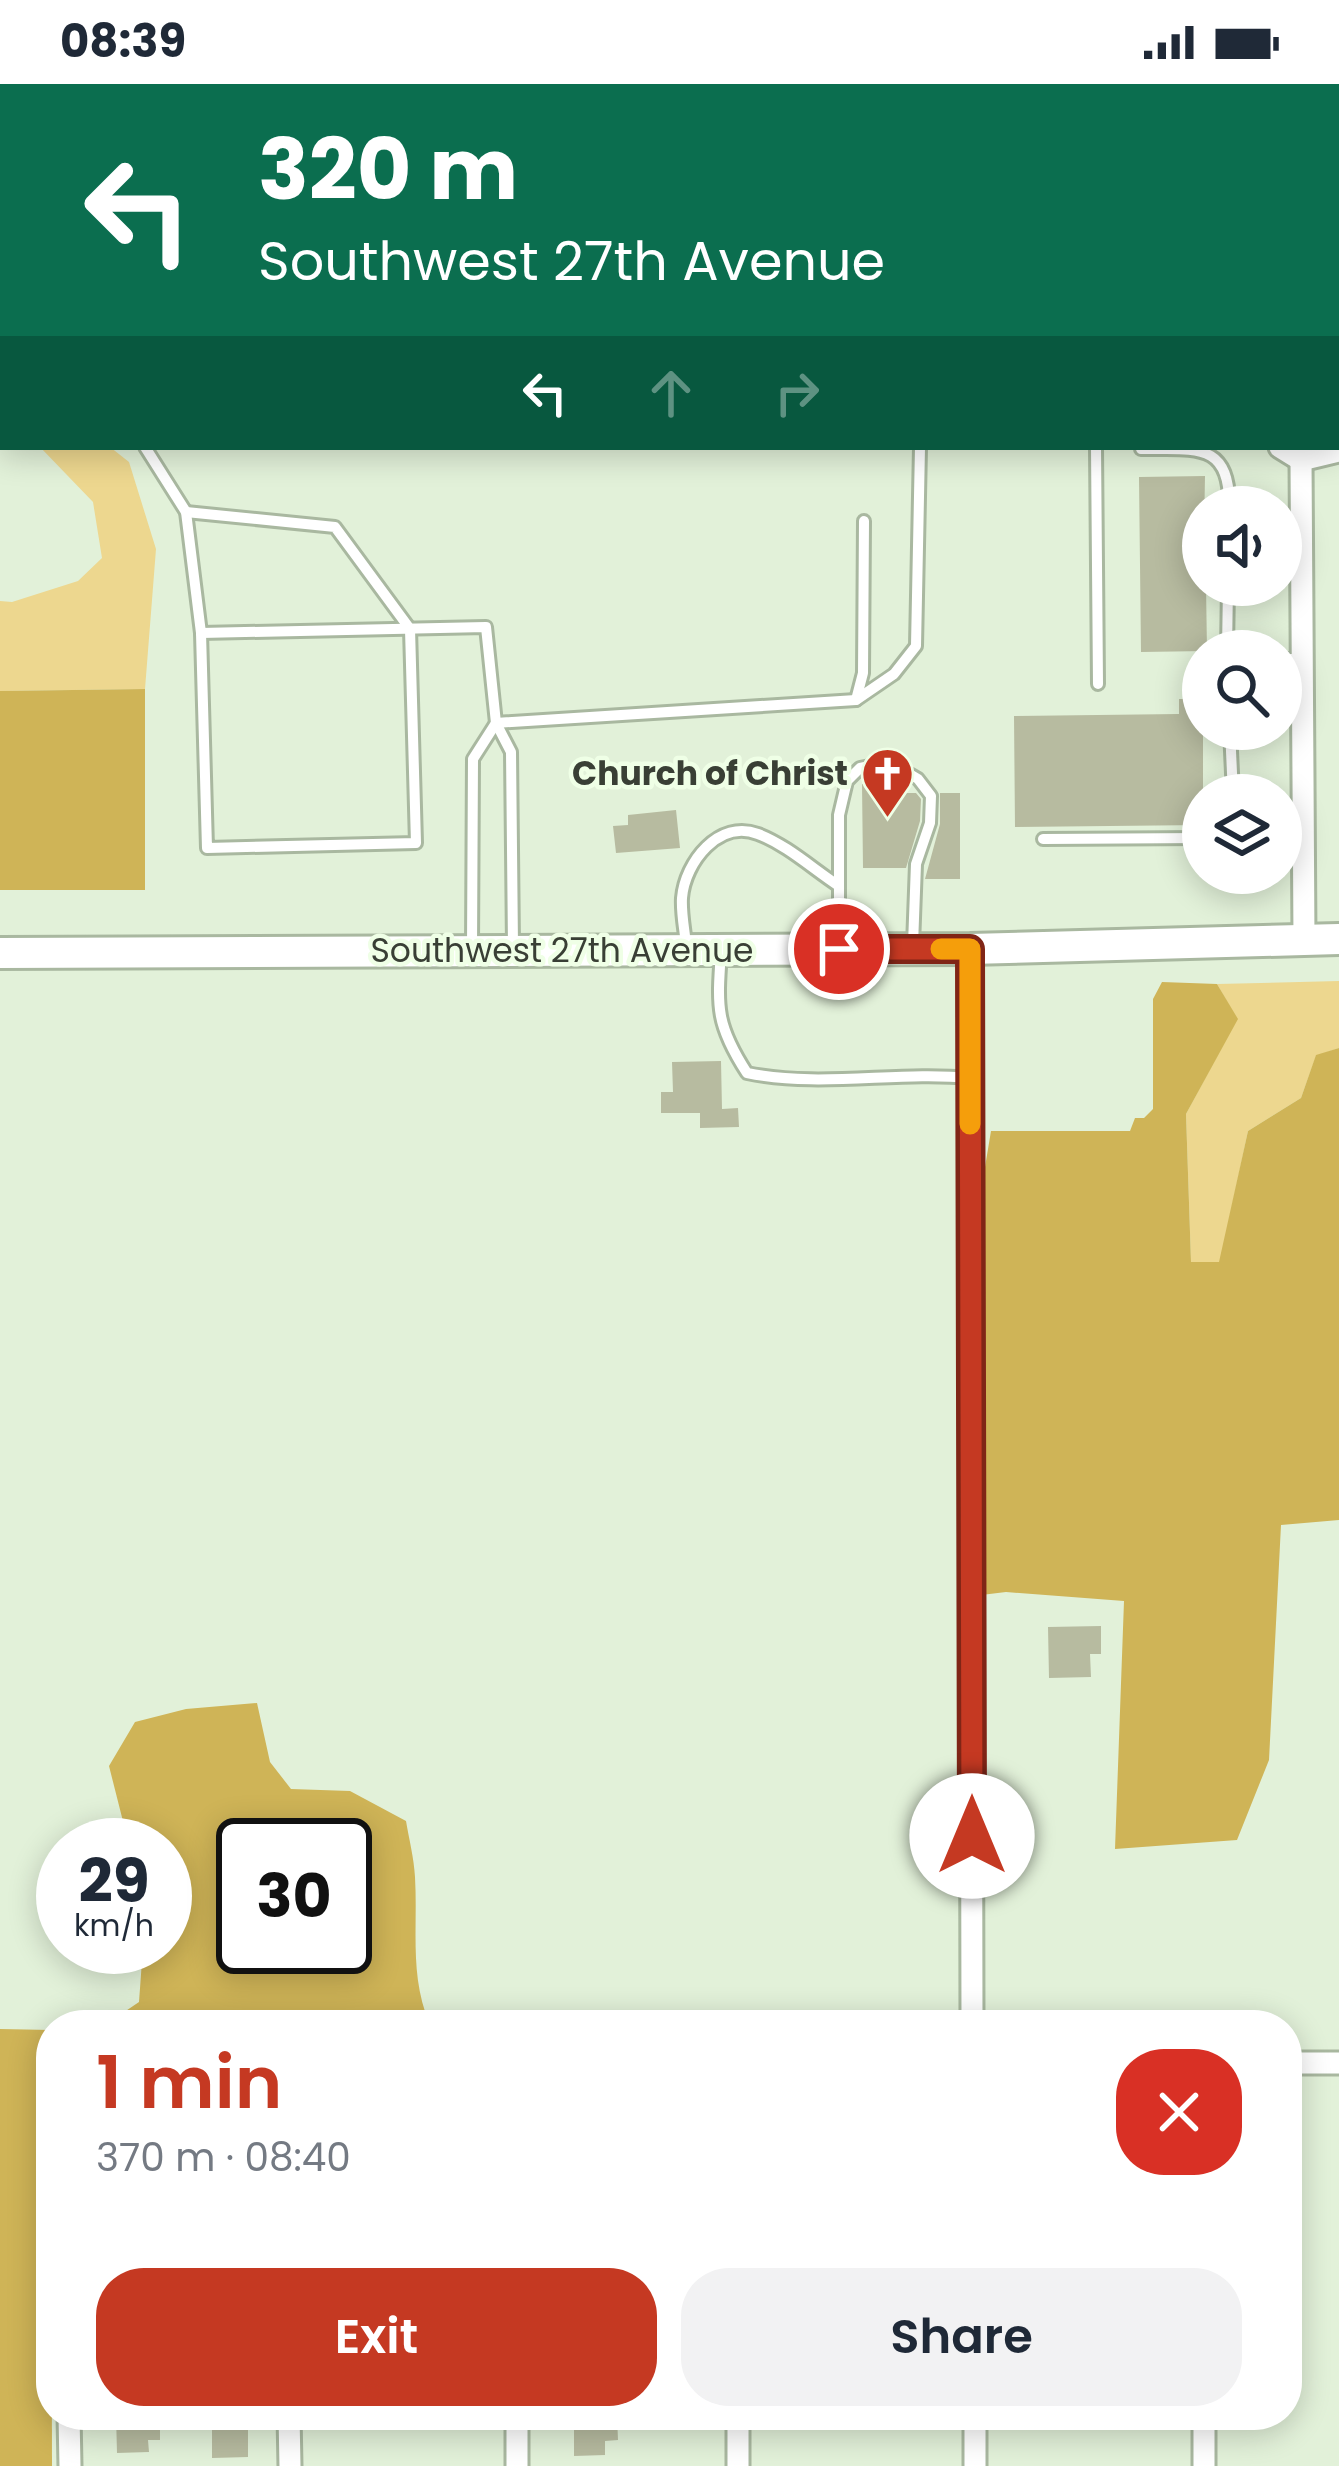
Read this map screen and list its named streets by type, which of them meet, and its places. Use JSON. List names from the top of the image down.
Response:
{
  "streets": {
    "main road": ["Southwest 27th Avenue"]
  },
  "places": {
    "church": ["Church of Christ"]
  },
  "page": {
    "status": "08:39",
    "turn": ["320 m", "Southwest 27th Avenue"],
    "speed": "29 km/h",
    "limit": "30",
    "heading": ["1 min", "370 m · 08:40"],
    "buttons": ["Exit", "Share"]
  }
}
